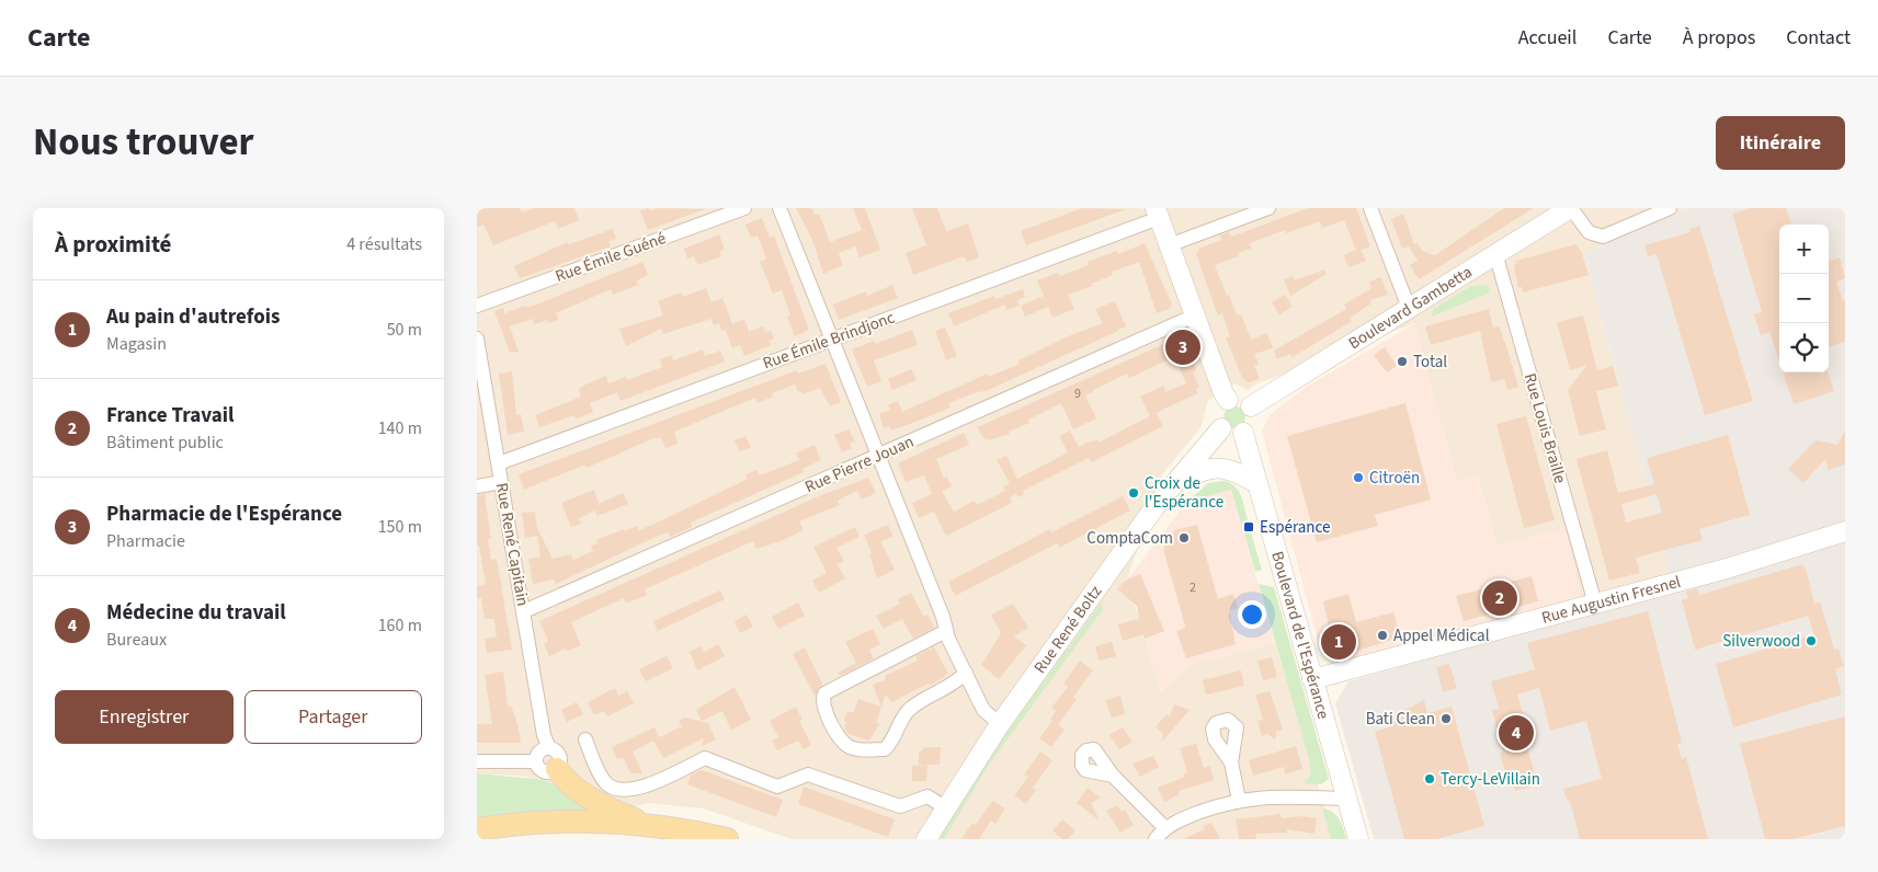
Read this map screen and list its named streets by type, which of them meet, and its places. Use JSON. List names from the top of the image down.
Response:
{
  "streets": {
    "main road": [
      "Boulevard Gambetta",
      "Rue Augustin Fresnel",
      "Rue René Boltz",
      "Boulevard de l'Espérance"
    ],
    "street": [
      "Rue Émile Guéné",
      "Rue Émile Brindjonc",
      "Rue Louis Braille",
      "Rue Pierre Jouan",
      "Rue René Capitain"
    ]
  },
  "crossings": [
    ["Boulevard Gambetta", "Rue Louis Braille"],
    ["Boulevard Gambetta", "Rue René Boltz"],
    ["Boulevard Gambetta", "Boulevard de l'Espérance"],
    ["Rue Émile Brindjonc", "Rue René Capitain"],
    ["Rue Louis Braille", "Rue Augustin Fresnel"],
    ["Rue Pierre Jouan", "Rue René Capitain"],
    ["Rue Augustin Fresnel", "Boulevard de l'Espérance"],
    ["Rue René Boltz", "Boulevard de l'Espérance"]
  ],
  "places": {
    "other": [
      "Total",
      "Citroën",
      "Croix de l'Espérance",
      "ComptaCom",
      "Appel Médical",
      "Silverwood",
      "Bati Clean",
      "Tercy-LeVillain"
    ],
    "transit": ["Espérance"]
  },
  "house_numbers": ["9", "2"],
  "page": {
    "header": "Carte",
    "nav": [
      "Accueil",
      "Carte",
      "À propos",
      "Contact"
    ],
    "title": "Nous trouver",
    "buttons": [
      "Itinéraire",
      ["Enregistrer", "Partager"]
    ],
    "heading": ["À proximité", "4 résultats"],
    "map_buttons": ["+", "−"],
    "list": [
      {
        "mark": "1",
        "name": "Au pain d'autrefois",
        "note": "Magasin",
        "value": "50 m"
      },
      {
        "mark": "2",
        "name": "France Travail",
        "note": "Bâtiment public",
        "value": "140 m"
      },
      {
        "mark": "3",
        "name": "Pharmacie de l'Espérance",
        "note": "Pharmacie",
        "value": "150 m"
      },
      {
        "mark": "4",
        "name": "Médecine du travail",
        "note": "Bureaux",
        "value": "160 m"
      }
    ],
    "pins": [
      "3",
      "2",
      "1",
      "4"
    ]
  }
}
